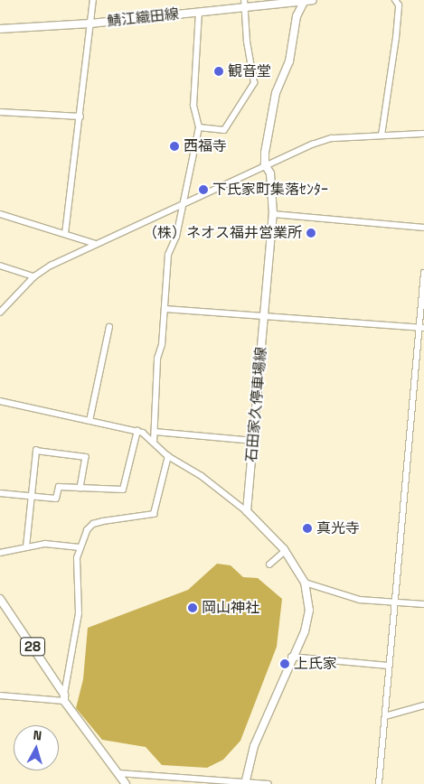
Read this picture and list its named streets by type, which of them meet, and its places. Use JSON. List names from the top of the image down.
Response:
{
  "streets": {
    "main road": ["鯖江織田線", "石田家久停車場線", "28"]
  },
  "crossings": [
    ["鯖江織田線", "石田家久停車場線"]
  ],
  "places": [
    "観音堂",
    "西福寺",
    "下氏家町集落ｾﾝﾀｰ",
    "（株）ネオス福井営業所",
    "真光寺",
    "岡山神社",
    "上氏家"
  ],
  "north": "top"
}
